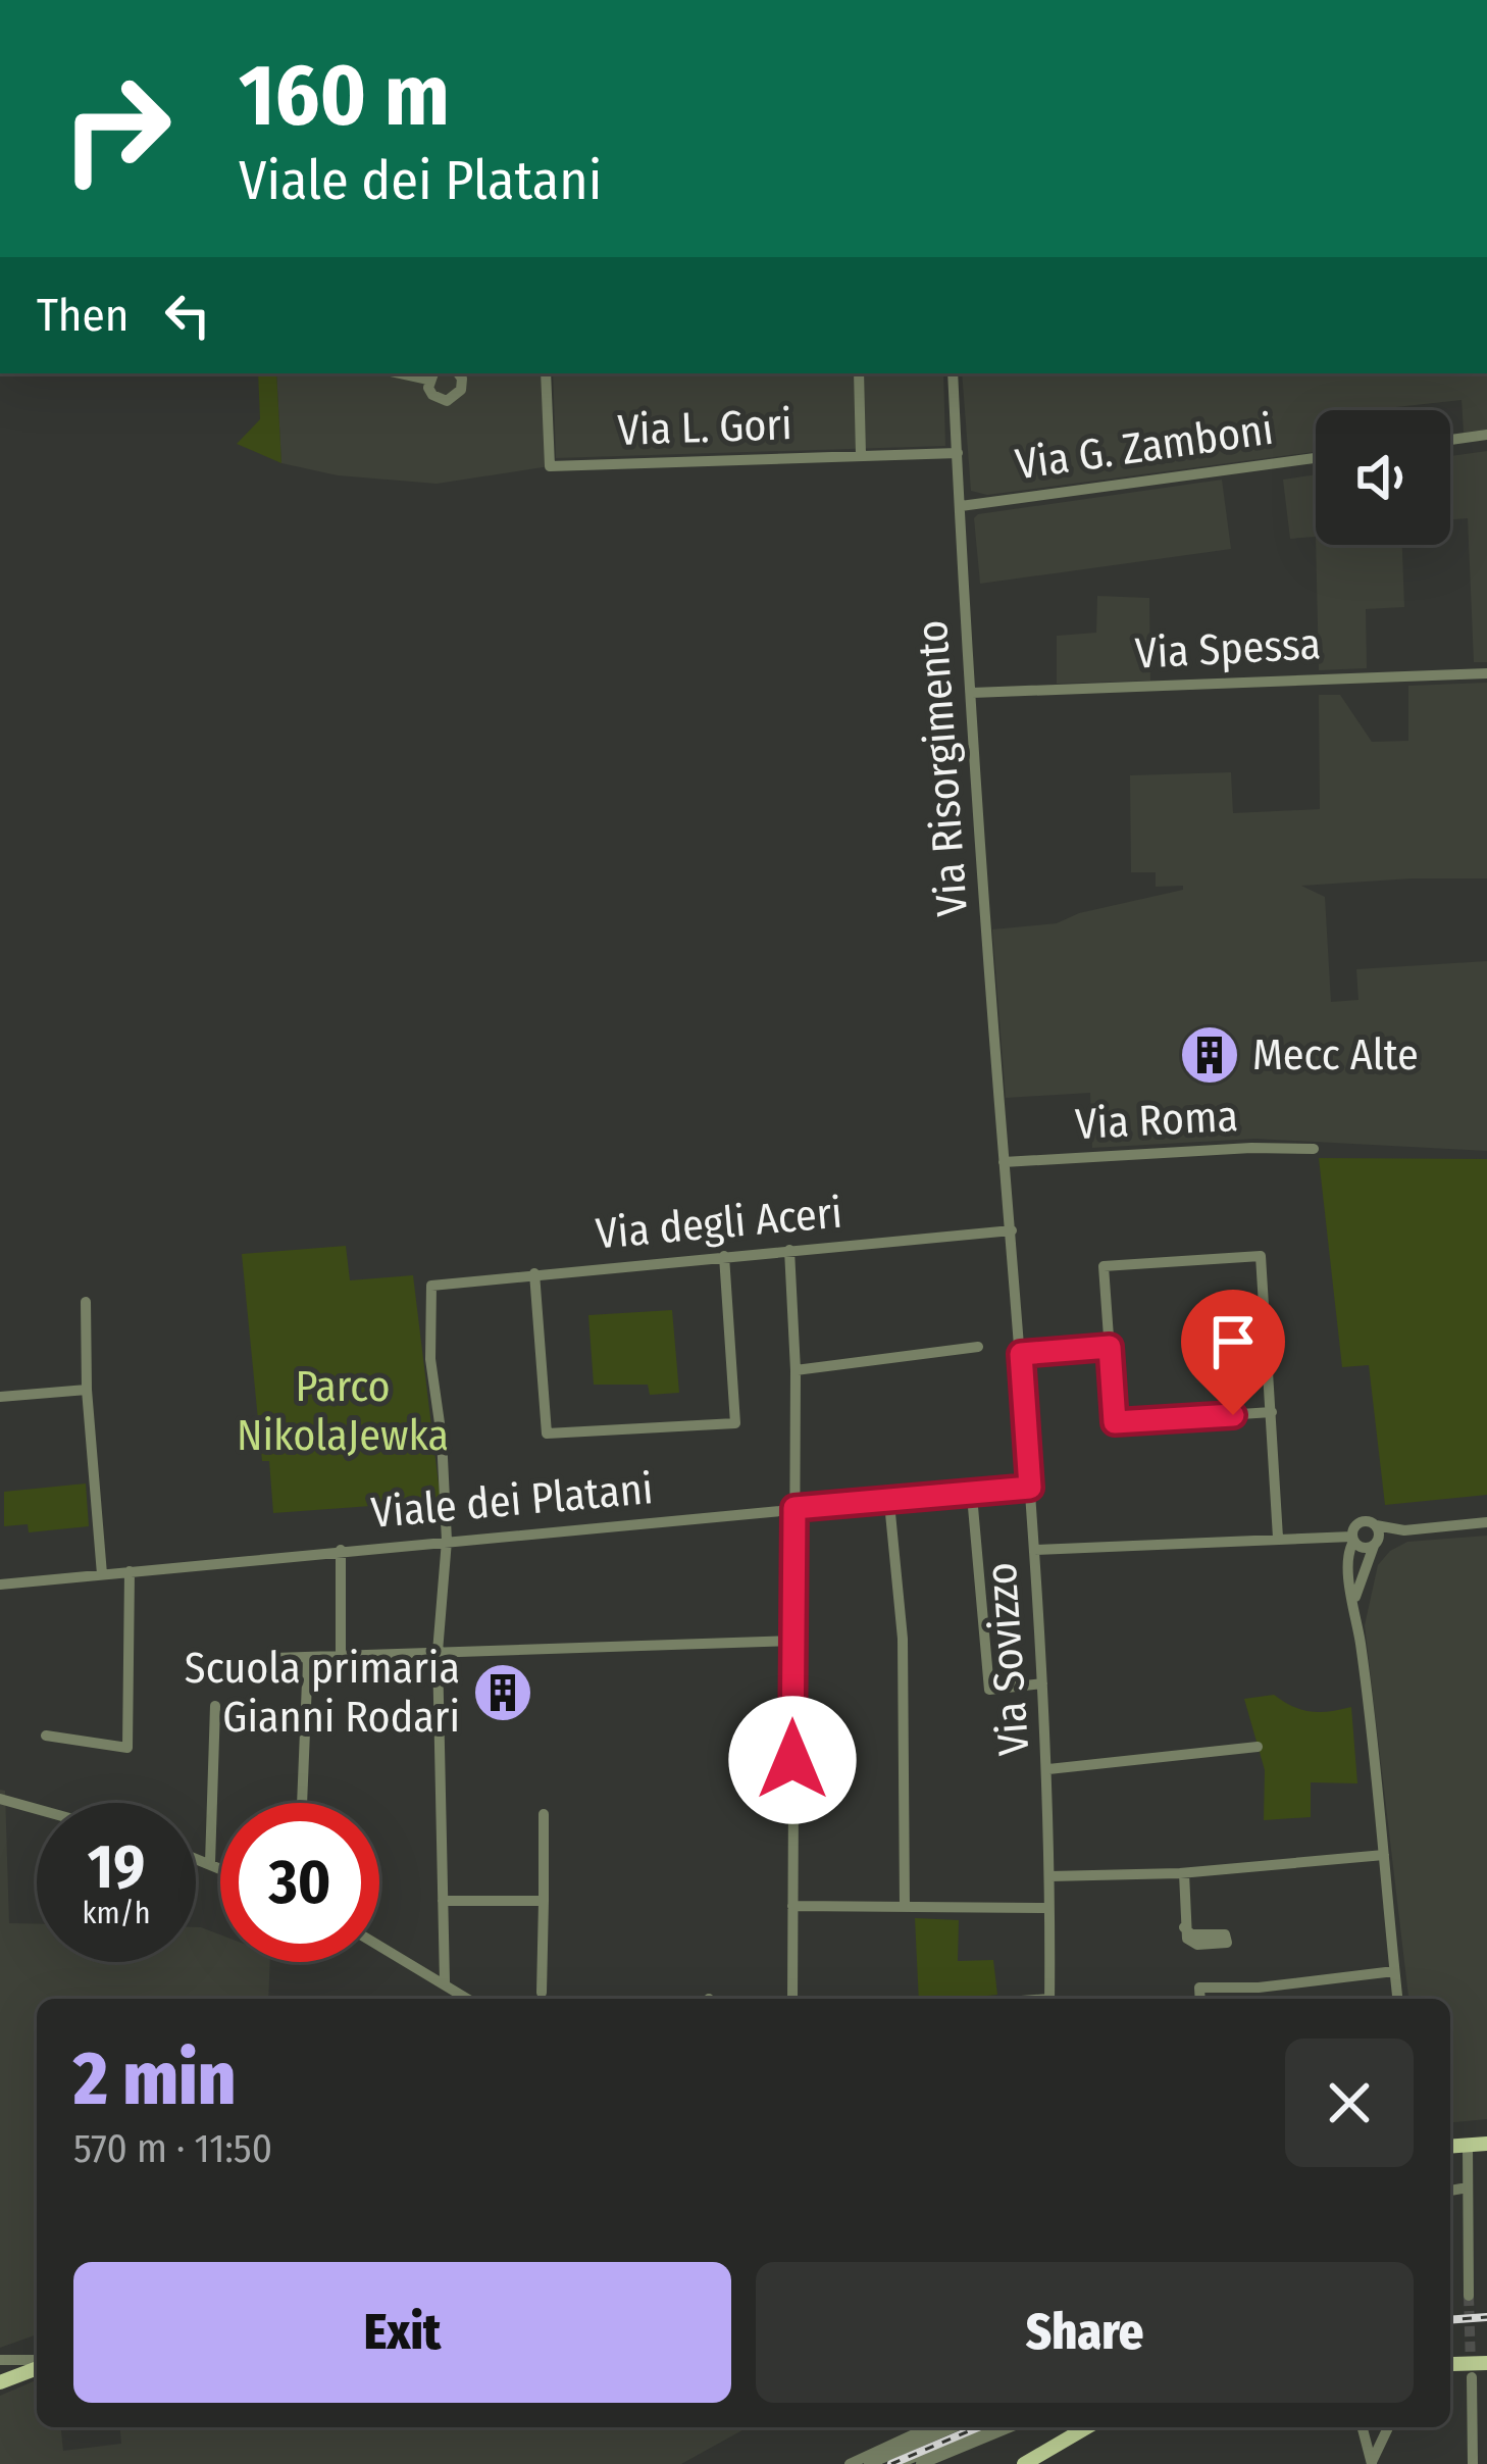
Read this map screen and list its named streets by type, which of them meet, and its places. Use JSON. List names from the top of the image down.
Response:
{
  "streets": {
    "street": [
      "Via L. Gori",
      "Via G. Zamboni",
      "Via Spessa",
      "Via Risorgimento",
      "Via Roma",
      "Via degli Aceri",
      "Viale dei Platani",
      "Via Sovizzo"
    ]
  },
  "crossings": [
    ["Via L. Gori", "Via Risorgimento"],
    ["Via G. Zamboni", "Via Risorgimento"],
    ["Via Spessa", "Via Risorgimento"],
    ["Via Risorgimento", "Via Roma"],
    ["Via Risorgimento", "Via Sovizzo"],
    ["Via Roma", "Via Sovizzo"],
    ["Via degli Aceri", "Viale dei Platani"],
    ["Via degli Aceri", "Via Sovizzo"],
    ["Viale dei Platani", "Via Sovizzo"]
  ],
  "parks": ["Parco NikolaJewka"],
  "places": {
    "building": ["Mecc Alte", "Scuola primaria Gianni Rodari"]
  },
  "page": {
    "turn": ["160 m", "Viale dei Platani"],
    "then": "Then",
    "speed": "19 km/h",
    "limit": "30",
    "heading": ["2 min", "570 m · 11:50"],
    "buttons": ["Exit", "Share"]
  }
}
